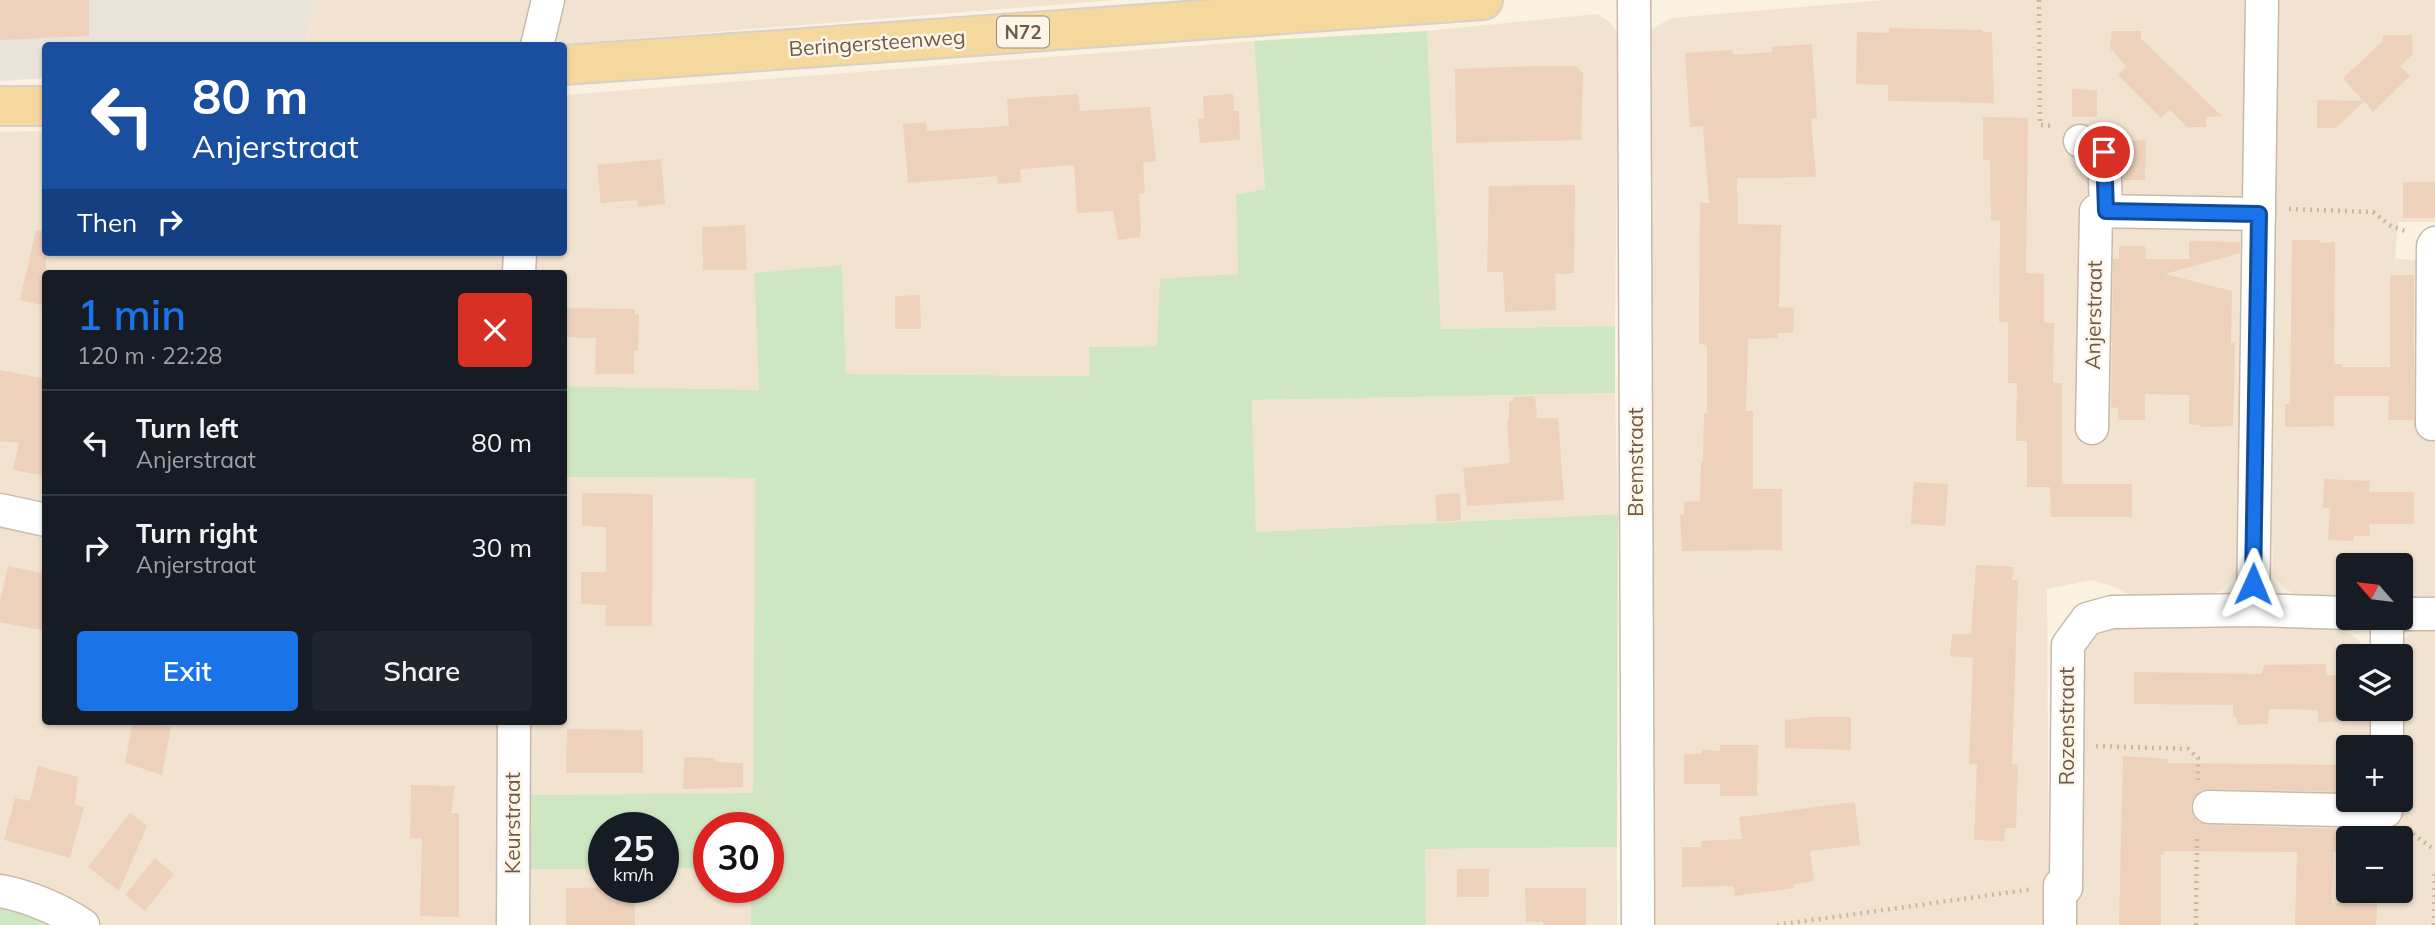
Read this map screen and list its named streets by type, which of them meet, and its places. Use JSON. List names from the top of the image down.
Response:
{
  "streets": {
    "main road": ["N72", "Beringersteenweg"],
    "street": [
      "Anjerstraat",
      "Bremstraat",
      "Rozenstraat",
      "Keurstraat"
    ]
  },
  "north": "top left",
  "page": {
    "turn": ["80 m", "Anjerstraat"],
    "then": "Then",
    "heading": ["1 min", "120 m · 22:28"],
    "list": [
      {
        "name": "Turn left",
        "note": "Anjerstraat",
        "value": "80 m"
      },
      {
        "name": "Turn right",
        "note": "Anjerstraat",
        "value": "30 m"
      }
    ],
    "map_buttons": ["+", "−"],
    "buttons": ["Exit", "Share"],
    "speed": "25 km/h",
    "limit": "30"
  }
}
